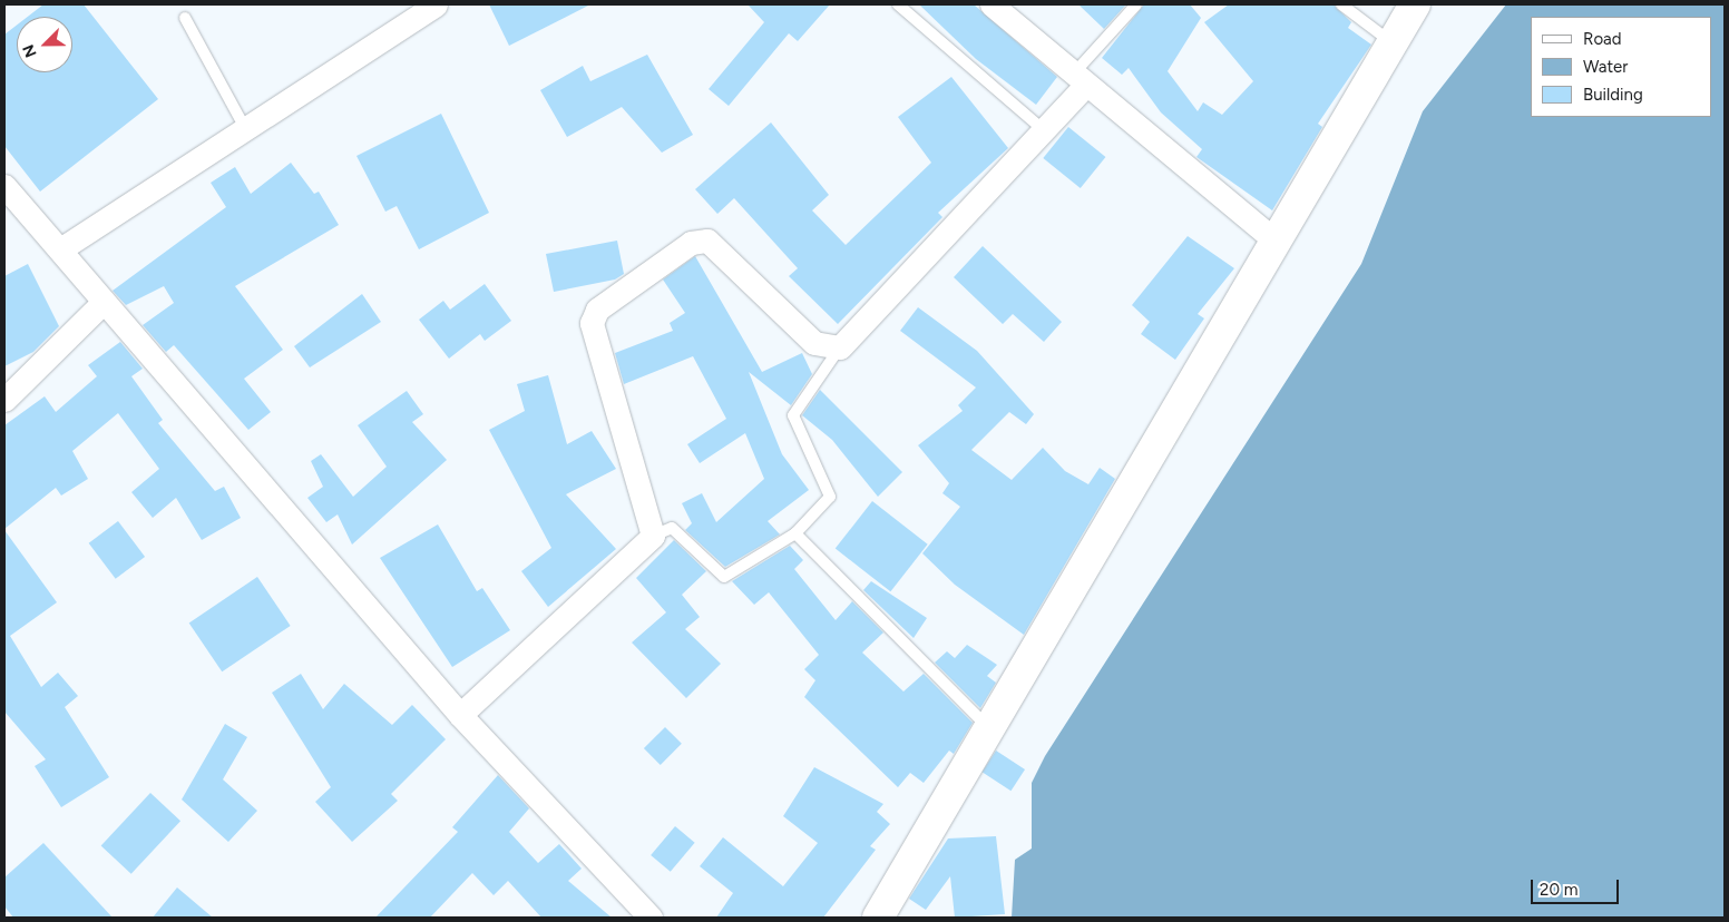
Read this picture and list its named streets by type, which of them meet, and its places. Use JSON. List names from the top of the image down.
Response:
{
  "legend": ["Road", "Water", "Building"],
  "scale_bar": "20 m",
  "north": "bottom left"
}
